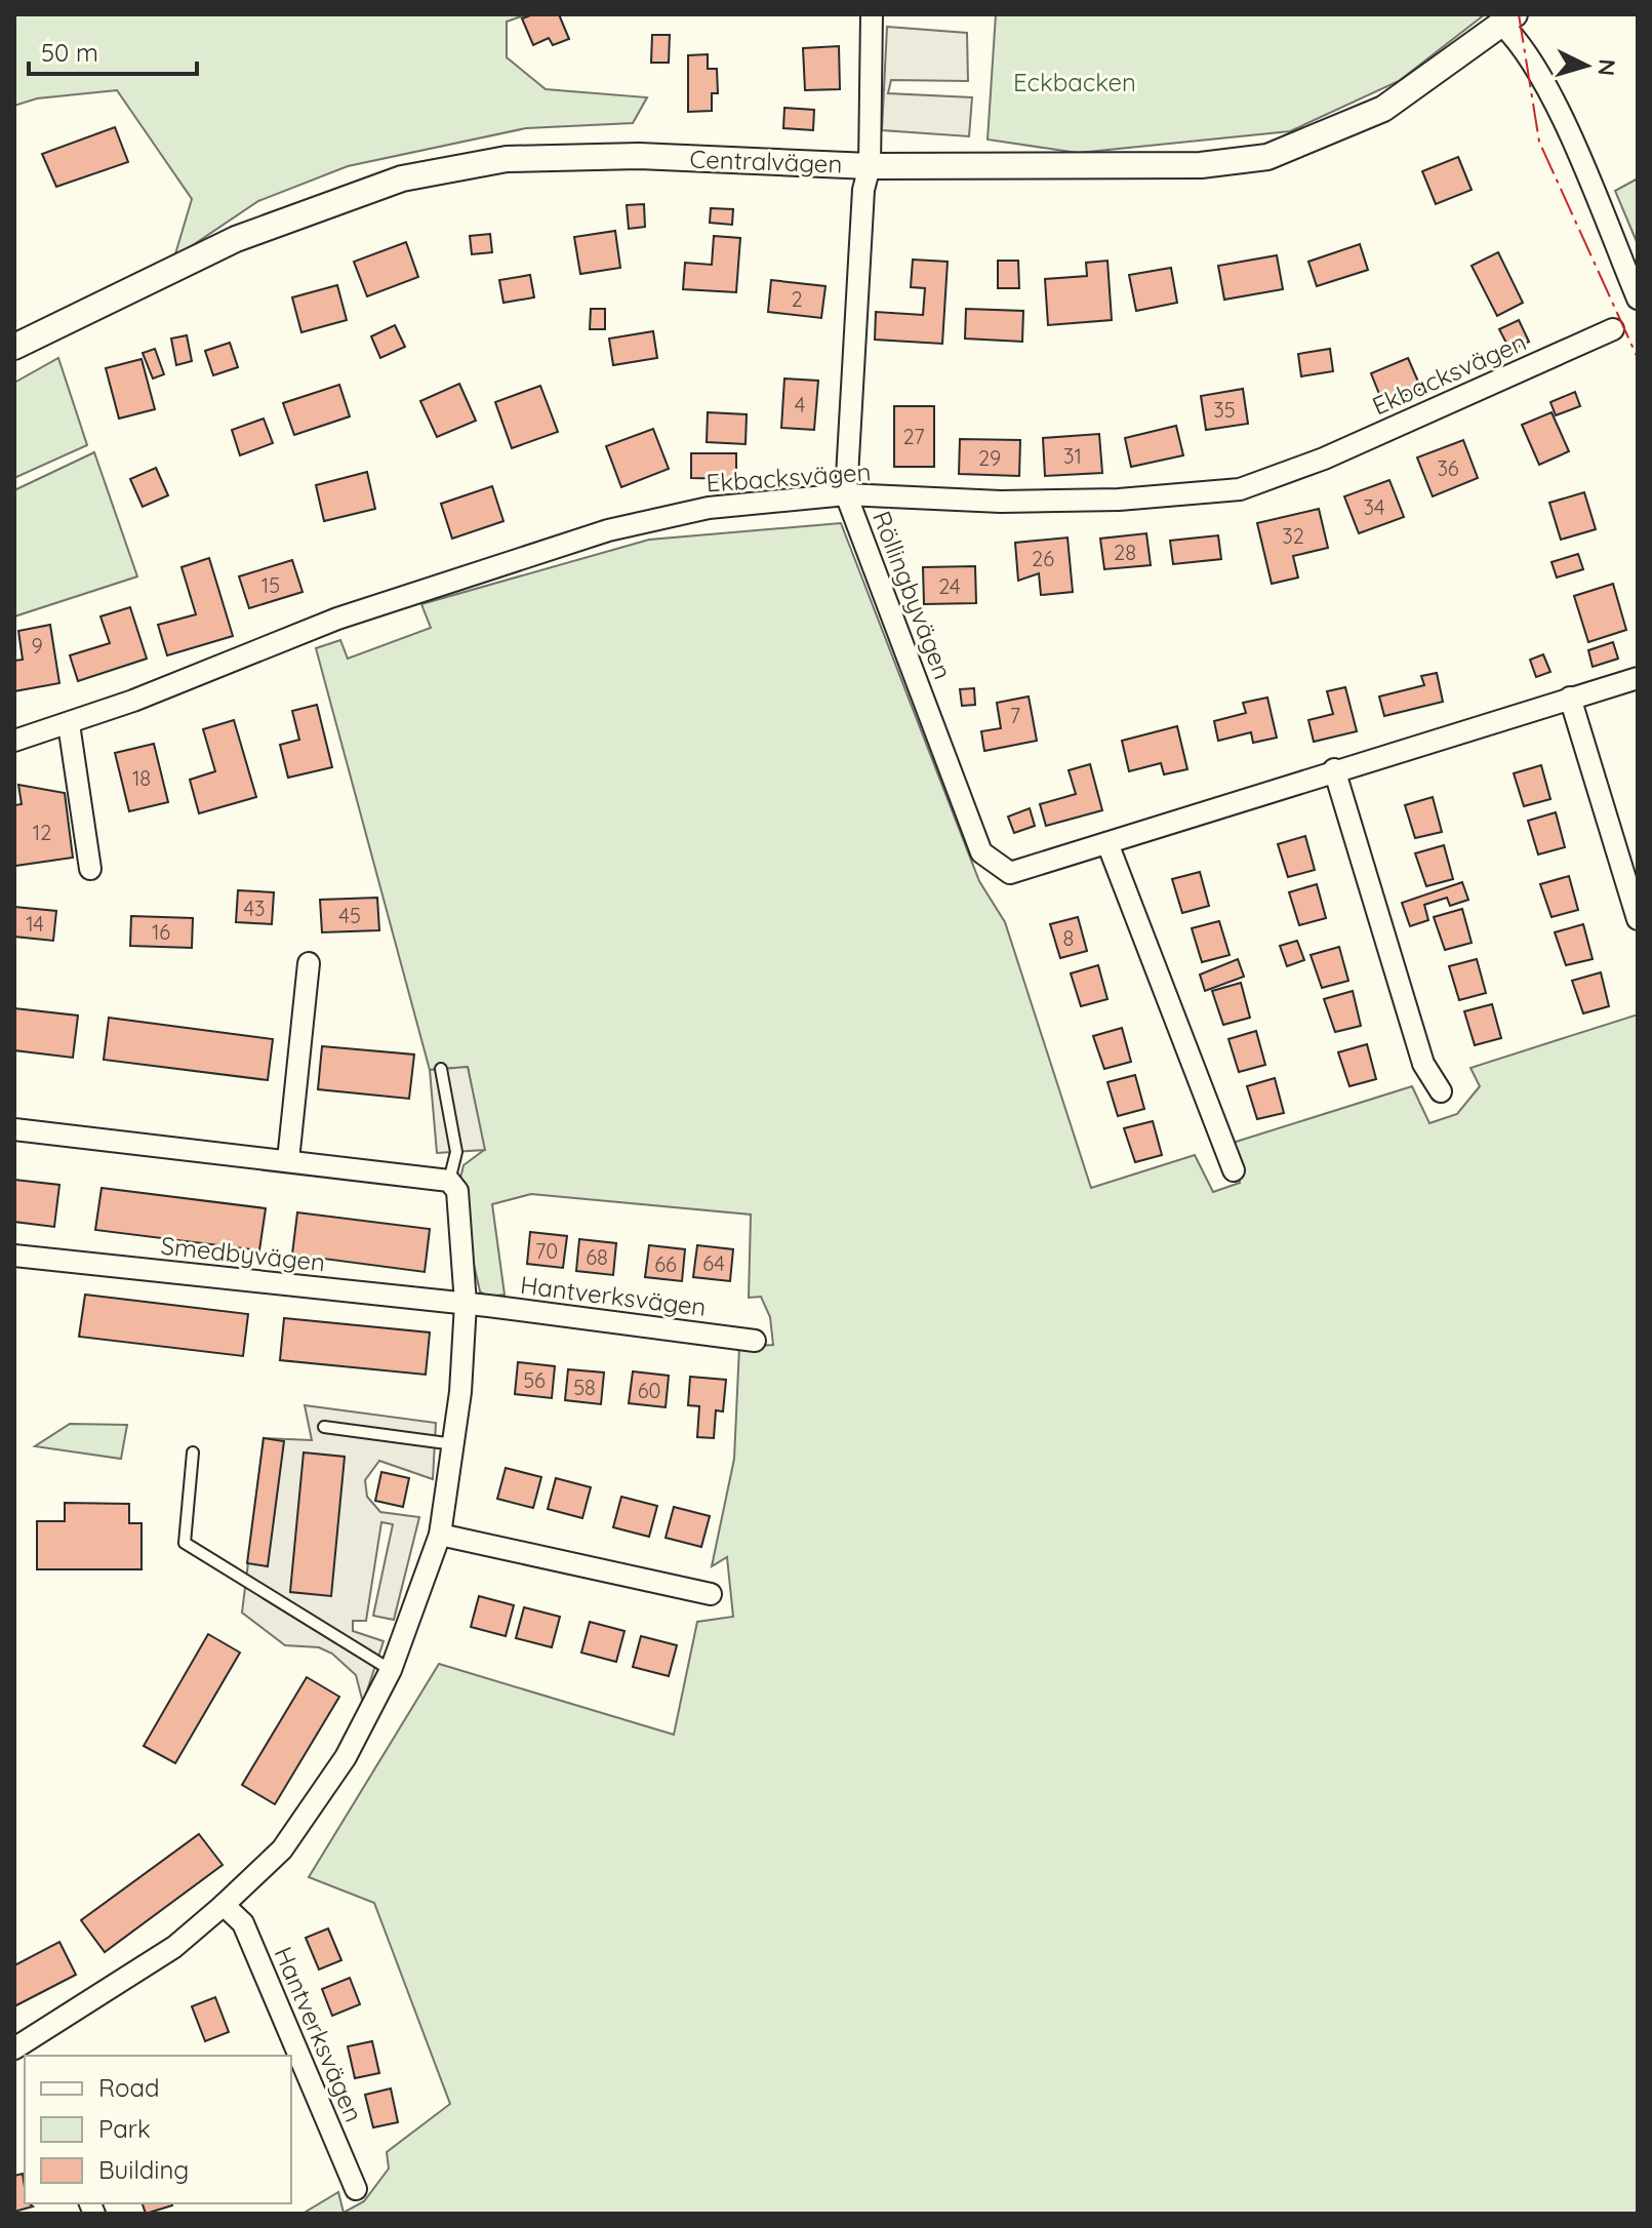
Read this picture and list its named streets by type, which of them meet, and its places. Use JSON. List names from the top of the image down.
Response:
{
  "streets": {
    "street": [
      "Centralvägen",
      "Ekbacksvägen",
      "Röllingbyvägen",
      "Smedbyvägen",
      "Hantverksvägen"
    ]
  },
  "crossings": [
    ["Centralvägen", "Röllingbyvägen"],
    ["Ekbacksvägen", "Röllingbyvägen"],
    ["Smedbyvägen", "Hantverksvägen"]
  ],
  "parks": ["Eckbacken"],
  "house_numbers": [
    "2",
    "4",
    "35",
    "27",
    "31",
    "29",
    "36",
    "34",
    "32",
    "28",
    "26",
    "15",
    "24",
    "9",
    "7",
    "18",
    "12",
    "43",
    "45",
    "14",
    "16",
    "8",
    "70",
    "68",
    "64",
    "66",
    "56",
    "58",
    "60"
  ],
  "legend": ["Road", "Park", "Building"],
  "scale_bar": "50 m",
  "north": "right"
}
